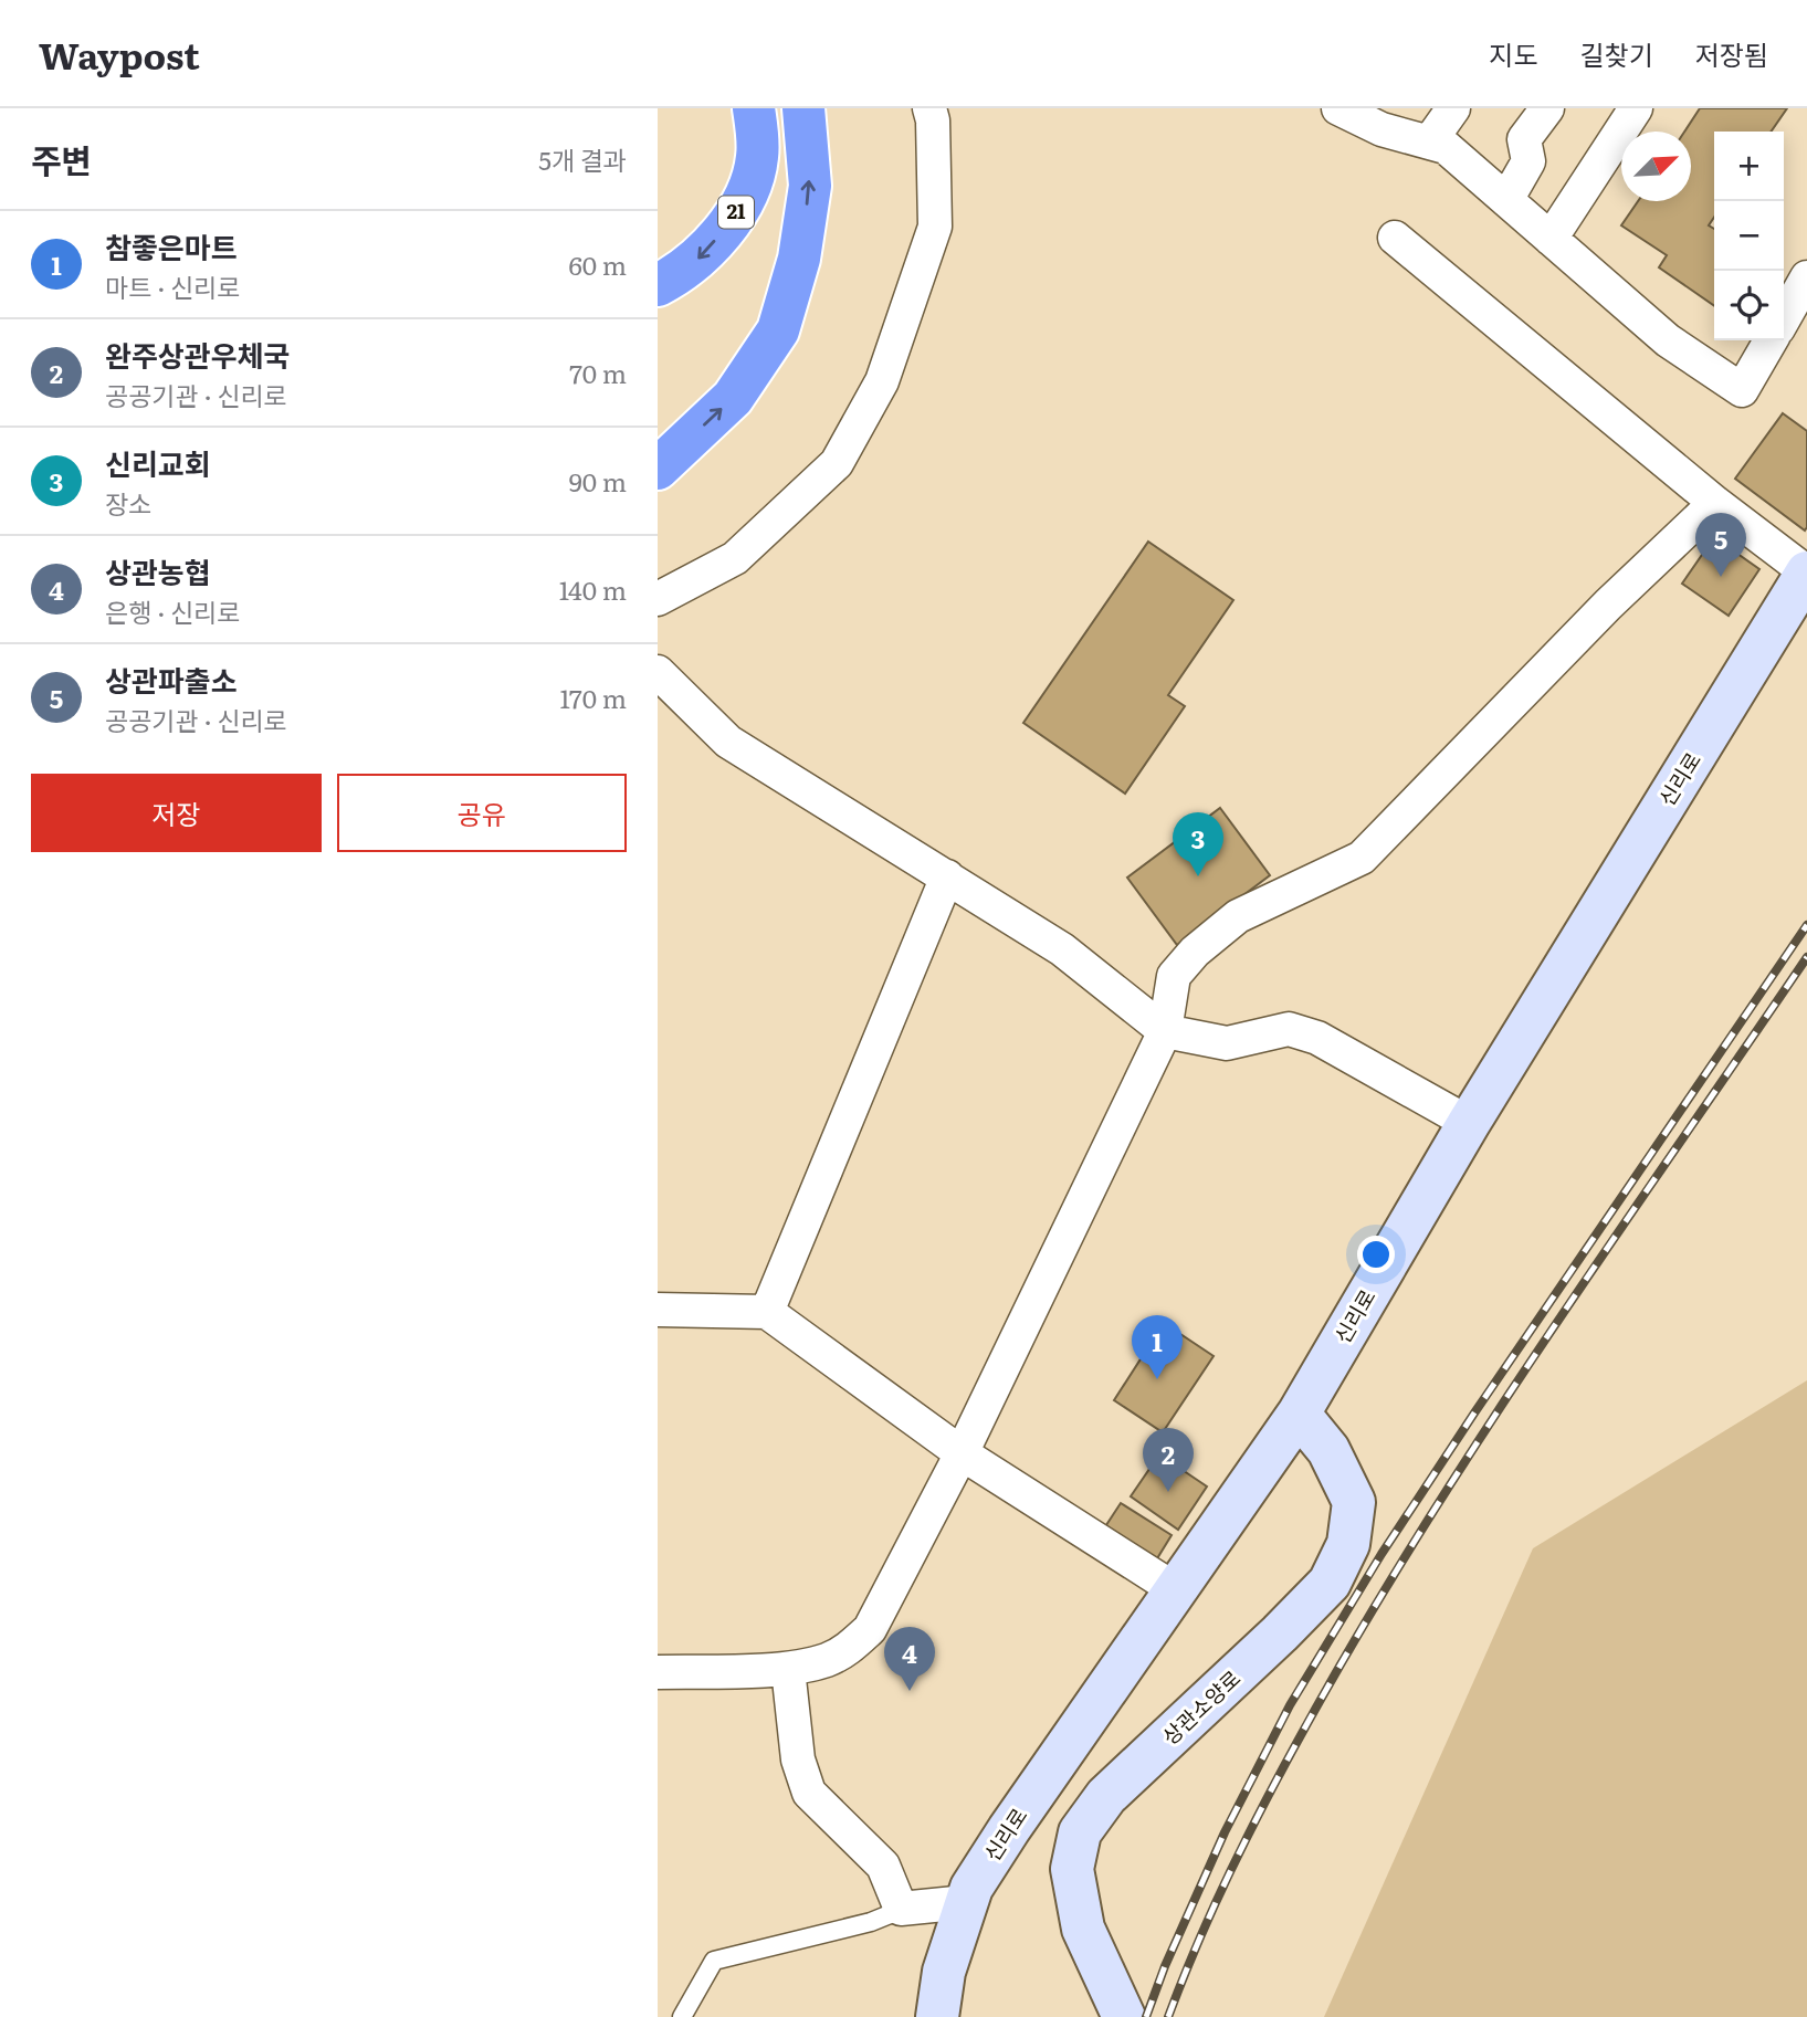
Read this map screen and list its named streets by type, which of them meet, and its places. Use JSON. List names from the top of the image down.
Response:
{
  "streets": {
    "highway": ["21"],
    "main road": ["신리로", "상관소양로"]
  },
  "crossings": [
    ["신리로", "상관소양로"]
  ],
  "north": "top right",
  "page": {
    "header": "Waypost",
    "nav": ["지도", "길찾기", "저장됨"],
    "heading": ["주변", "5개 결과"],
    "map_buttons": ["+", "−"],
    "list": [
      {
        "mark": "1",
        "name": "참좋은마트",
        "note": "마트 · 신리로",
        "value": "60 m"
      },
      {
        "mark": "2",
        "name": "완주상관우체국",
        "note": "공공기관 · 신리로",
        "value": "70 m"
      },
      {
        "mark": "3",
        "name": "신리교회",
        "note": "장소",
        "value": "90 m"
      },
      {
        "mark": "4",
        "name": "상관농협",
        "note": "은행 · 신리로",
        "value": "140 m"
      },
      {
        "mark": "5",
        "name": "상관파출소",
        "note": "공공기관 · 신리로",
        "value": "170 m"
      }
    ],
    "pins": [
      "5",
      "3",
      "1",
      "2",
      "4"
    ],
    "buttons": ["저장", "공유"]
  }
}
